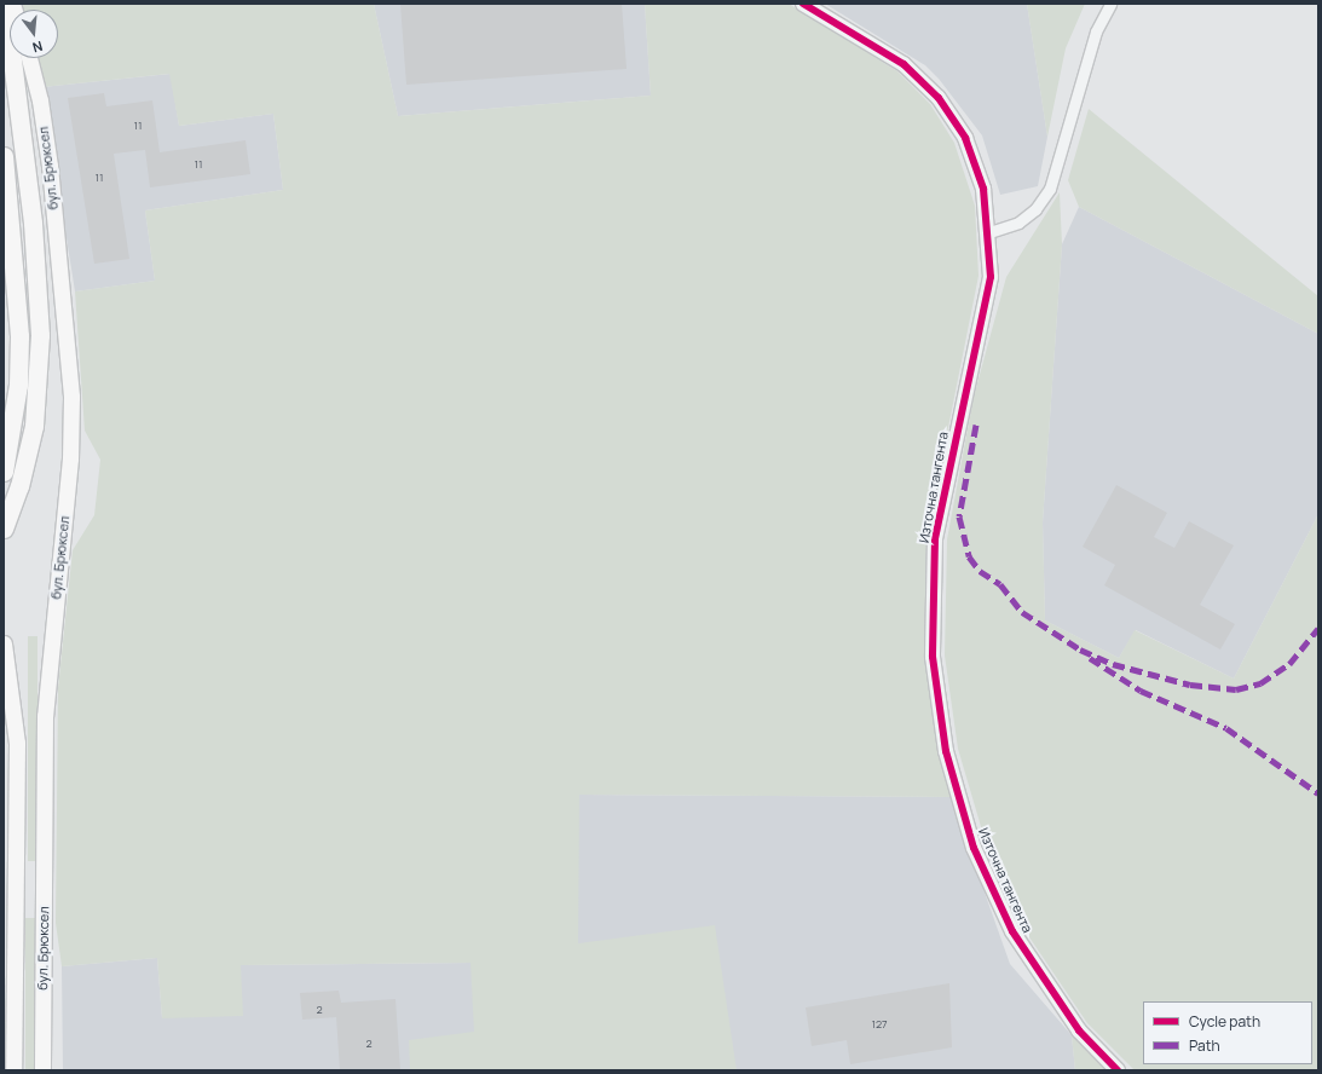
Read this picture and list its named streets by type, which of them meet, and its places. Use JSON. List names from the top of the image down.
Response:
{
  "streets": {
    "main road": ["бул. Брюксел"],
    "street": ["Източна тангента"]
  },
  "house_numbers": [
    "11",
    "11",
    "11",
    "2",
    "127",
    "2"
  ],
  "legend": ["Cycle path", "Path"],
  "north": "bottom"
}
